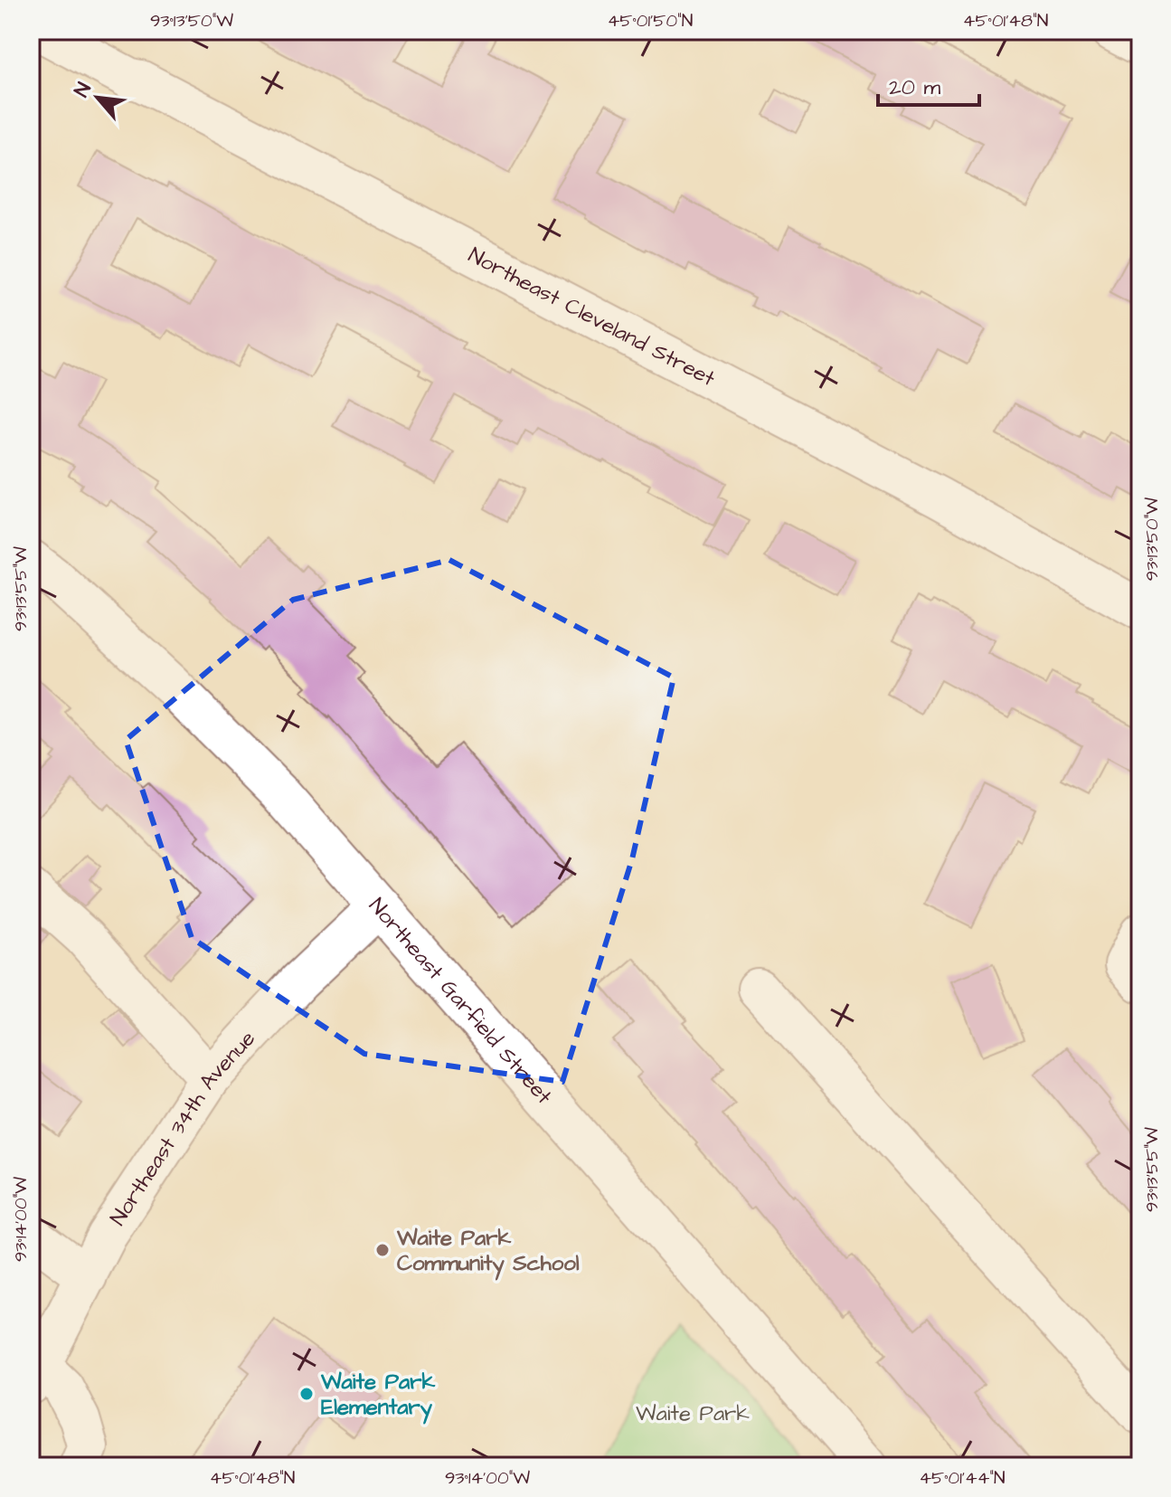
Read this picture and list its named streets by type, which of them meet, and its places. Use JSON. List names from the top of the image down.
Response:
{
  "streets": {
    "street": ["Northeast Cleveland Street", "Northeast Garfield Street", "Northeast 34th Avenue"]
  },
  "crossings": [
    ["Northeast Garfield Street", "Northeast 34th Avenue"]
  ],
  "parks": ["Waite Park"],
  "places": ["Waite Park Community School", "Waite Park Elementary"],
  "scale_bar": "20 m",
  "north": "top left",
  "coordinates": [
    "93°13'50\"W",
    "45°01'50\"N",
    "45°01'48\"N",
    "93°13'55\"W",
    "93°14'00\"W",
    "45°01'44\"N"
  ]
}
